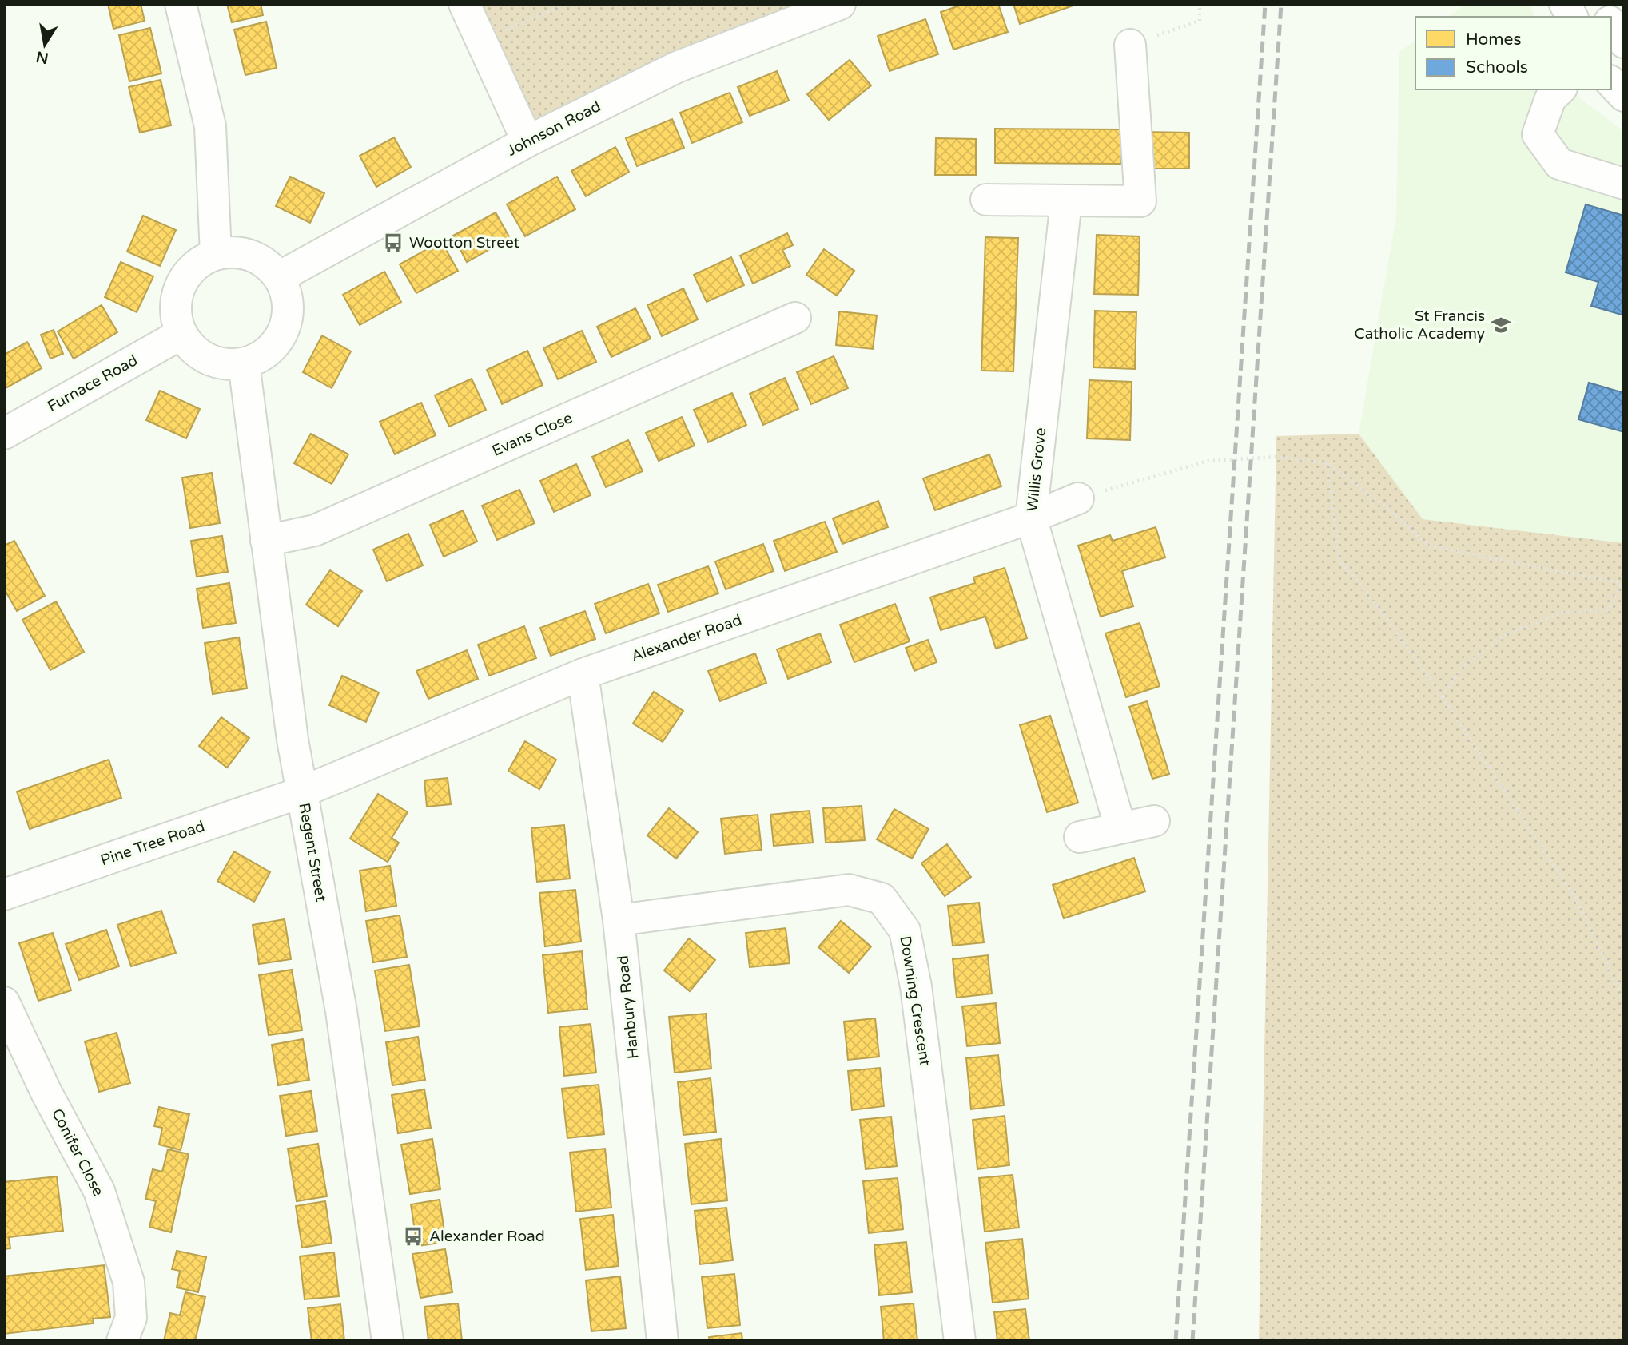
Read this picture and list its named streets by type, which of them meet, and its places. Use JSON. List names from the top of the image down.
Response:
{
  "streets": {
    "street": [
      "Johnson Road",
      "Furnace Road",
      "Evans Close",
      "Willis Grove",
      "Alexander Road",
      "Pine Tree Road",
      "Regent Street",
      "Downing Crescent",
      "Hanbury Road",
      "Conifer Close"
    ]
  },
  "crossings": [
    ["Johnson Road", "Furnace Road"],
    ["Johnson Road", "Regent Street"],
    ["Furnace Road", "Regent Street"],
    ["Evans Close", "Regent Street"],
    ["Willis Grove", "Alexander Road"],
    ["Alexander Road", "Pine Tree Road"],
    ["Alexander Road", "Regent Street"],
    ["Alexander Road", "Hanbury Road"],
    ["Pine Tree Road", "Regent Street"],
    ["Downing Crescent", "Hanbury Road"]
  ],
  "places": {
    "bus stop": ["Wootton Street", "Alexander Road"],
    "school or university": ["St Francis Catholic Academy"]
  },
  "legend": ["Homes", "Schools"],
  "north": "bottom"
}
